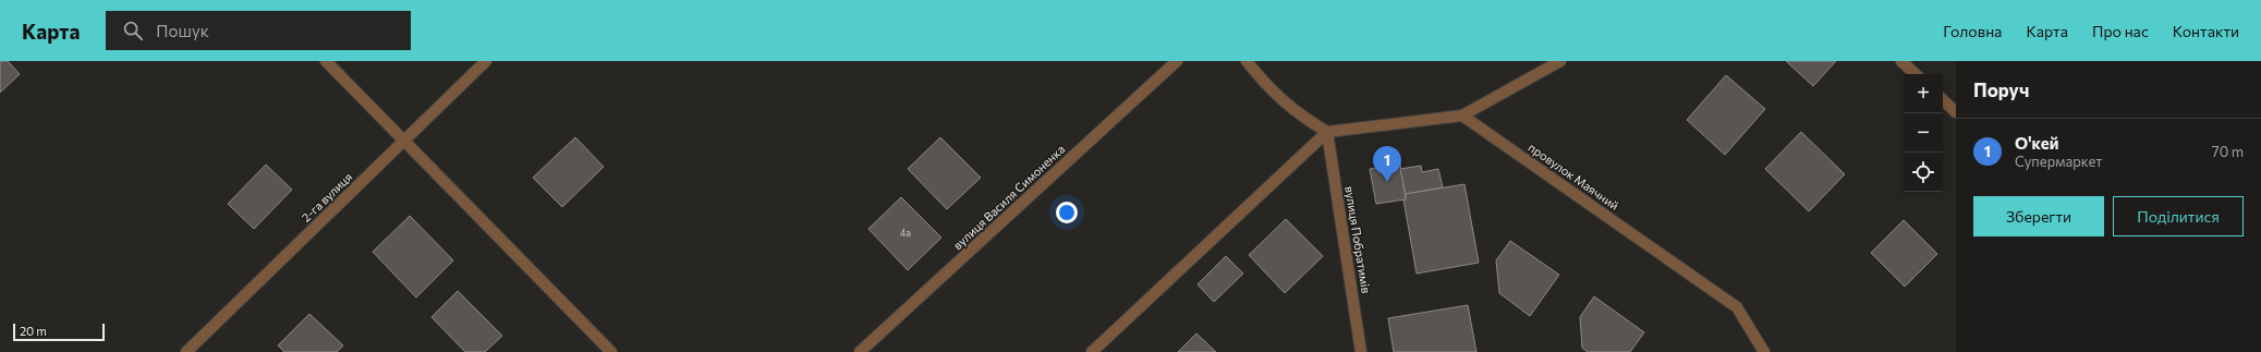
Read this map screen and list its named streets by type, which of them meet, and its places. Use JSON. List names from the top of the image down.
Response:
{
  "streets": {
    "street": [
      "провулок Маячний",
      "2-га вулиця",
      "вулиця Василя Симоненка",
      "вулиця Побратимів"
    ]
  },
  "house_numbers": ["4а"],
  "scale_bar": "20 m",
  "page": {
    "header": "Карта",
    "search": "Пошук",
    "nav": [
      "Головна",
      "Карта",
      "Про нас",
      "Контакти"
    ],
    "heading": "Поруч",
    "map_buttons": ["+", "−"],
    "list": [
      {
        "mark": "1",
        "name": "О'кей",
        "note": "Супермаркет",
        "value": "70 m"
      }
    ],
    "pins": "1",
    "buttons": ["Зберегти", "Поділитися"],
    "scale": "20 m"
  }
}
